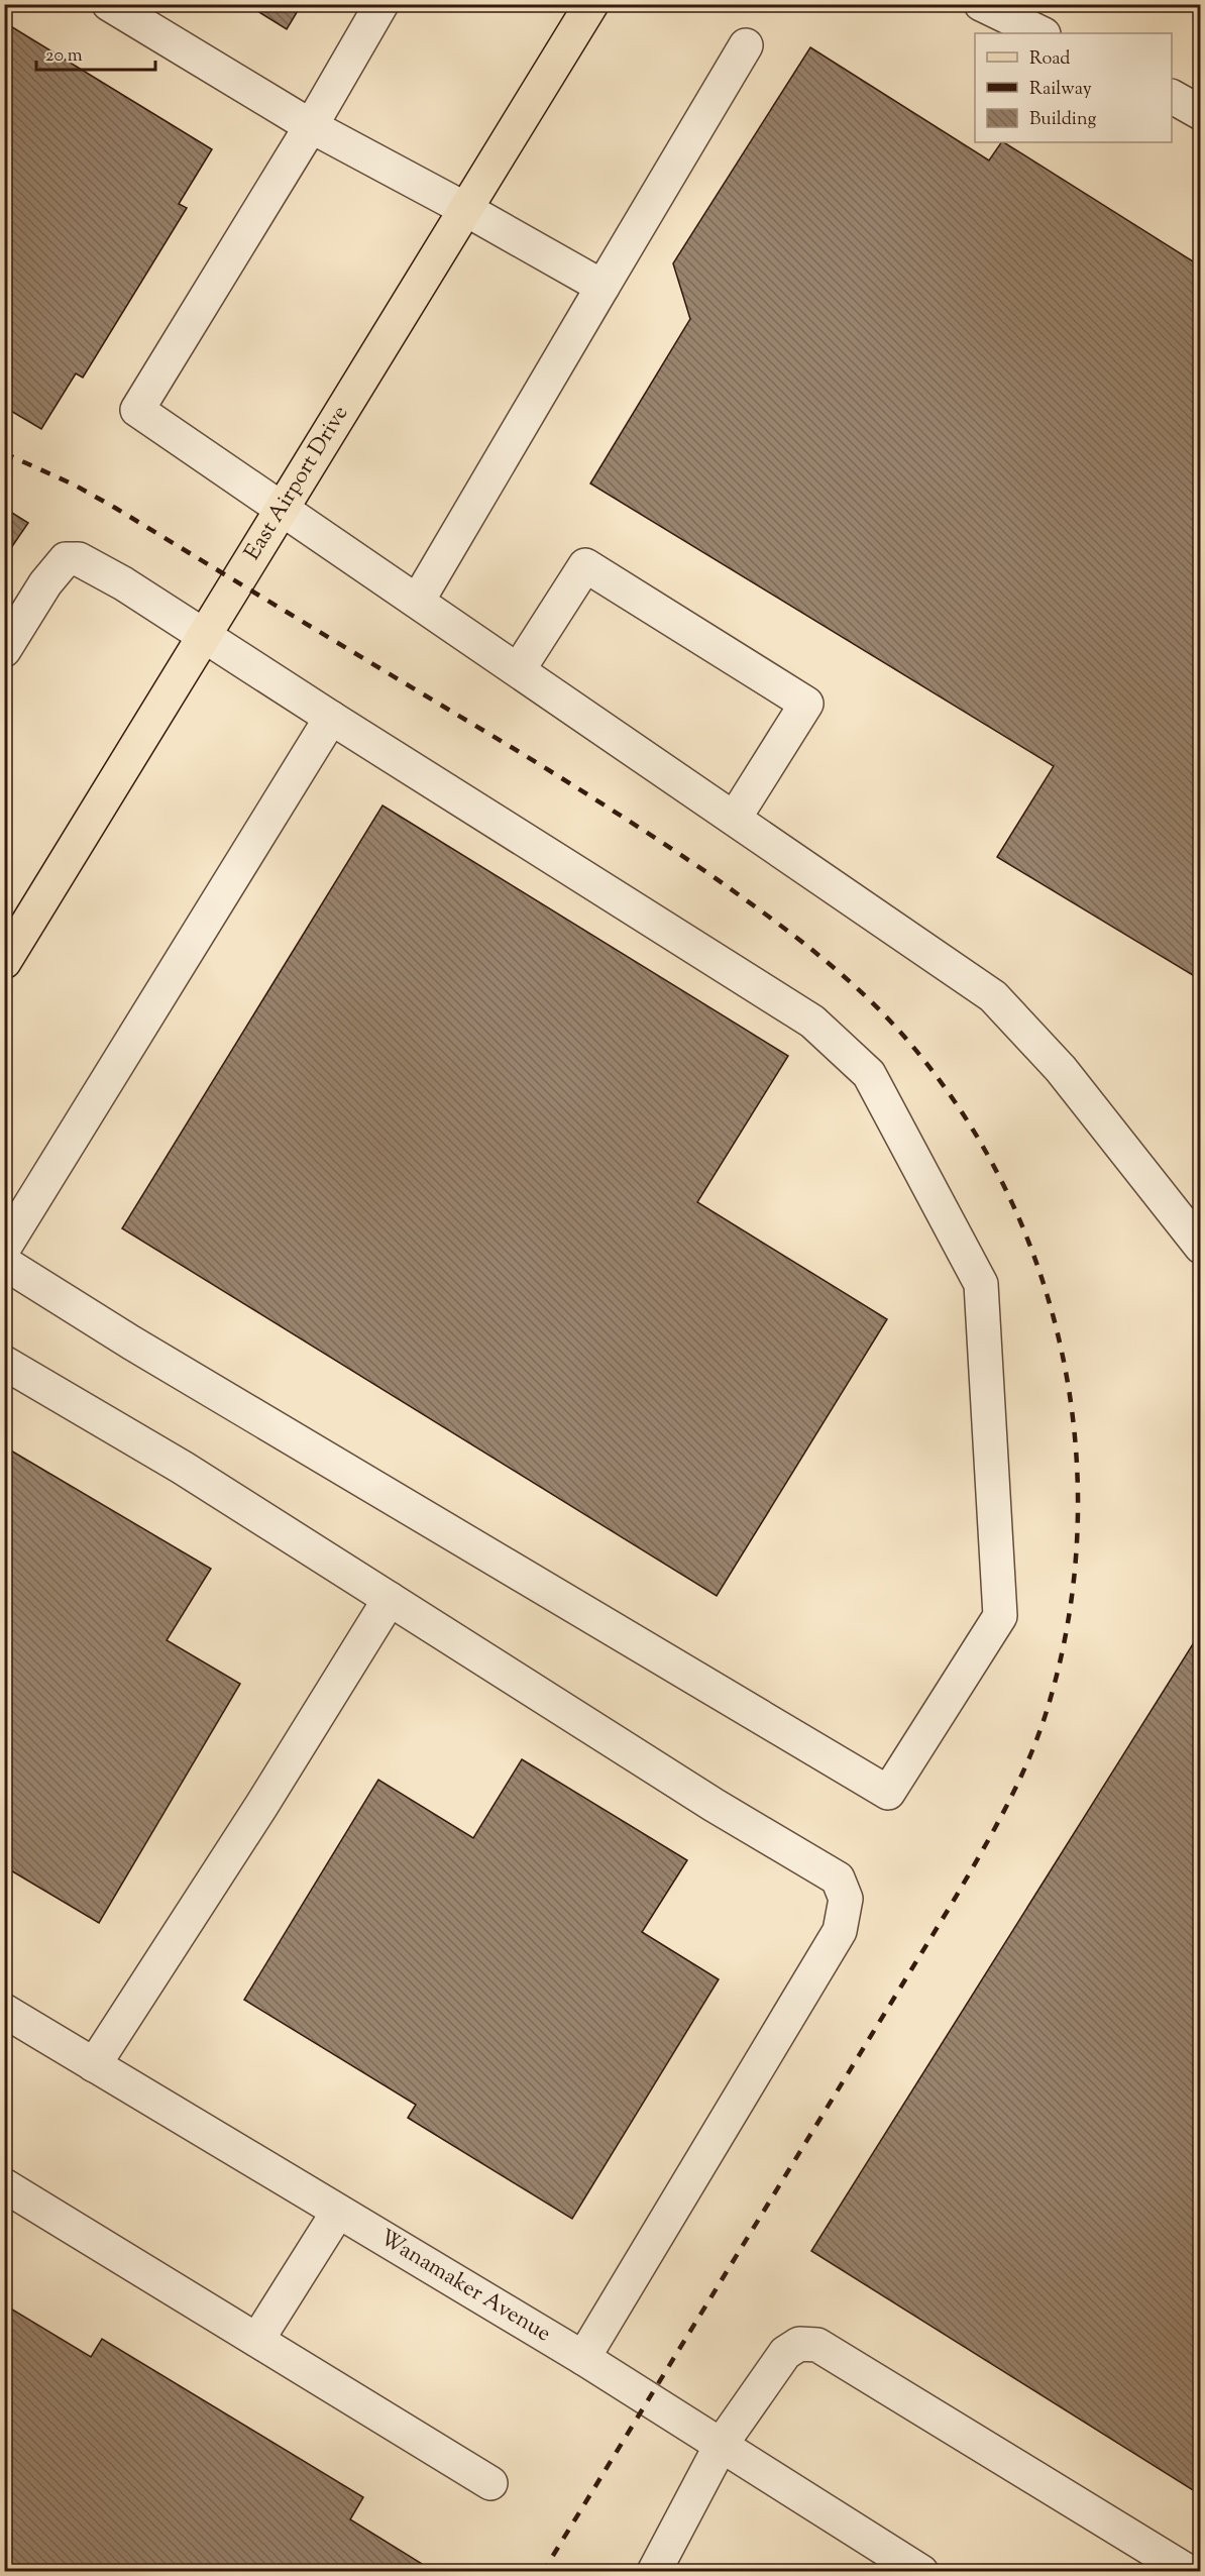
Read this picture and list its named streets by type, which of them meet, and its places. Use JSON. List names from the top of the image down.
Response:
{
  "streets": {
    "main road": ["East Airport Drive"],
    "street": ["Wanamaker Avenue"]
  },
  "legend": ["Road", "Railway", "Building"],
  "scale_bar": "20 m"
}
